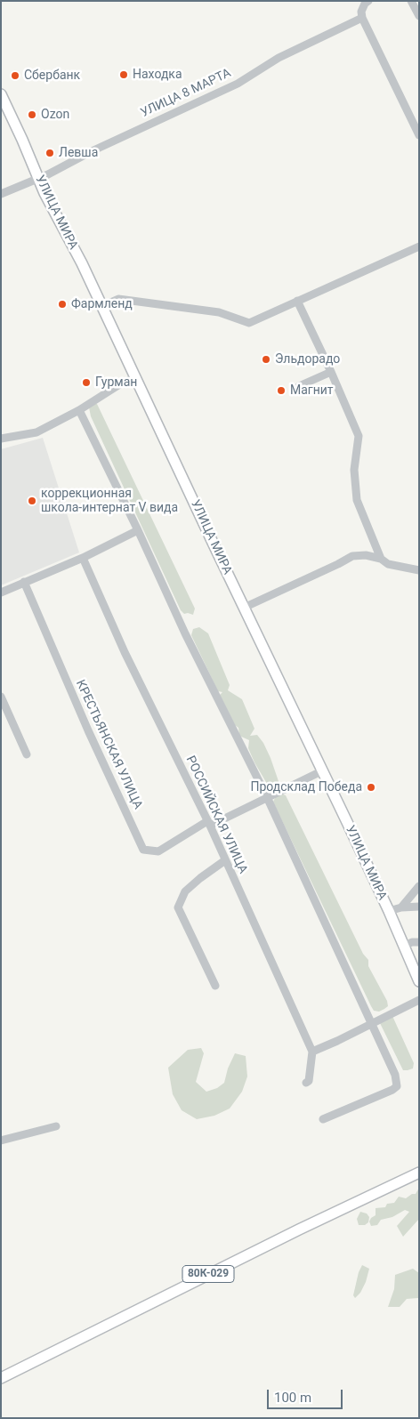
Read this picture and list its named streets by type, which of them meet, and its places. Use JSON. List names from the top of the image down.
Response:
{
  "streets": {
    "main road": ["УЛИЦА МИРА", "80К-029"],
    "street": ["УЛИЦА 8 МАРТА", "КРЕСТЬЯНСКАЯ УЛИЦА", "РОССИЙСКАЯ УЛИЦА"]
  },
  "crossings": [
    ["УЛИЦА 8 МАРТА", "УЛИЦА МИРА"],
    ["КРЕСТЬЯНСКАЯ УЛИЦА", "РОССИЙСКАЯ УЛИЦА"]
  ],
  "places": [
    "Находка",
    "Сбербанк",
    "Ozon",
    "Левша",
    "Фармленд",
    "Эльдорадо",
    "Гурман",
    "Магнит",
    "коррекционная школа-интернат V вида",
    "Продсклад Победа"
  ],
  "scale_bar": "100 m"
}
